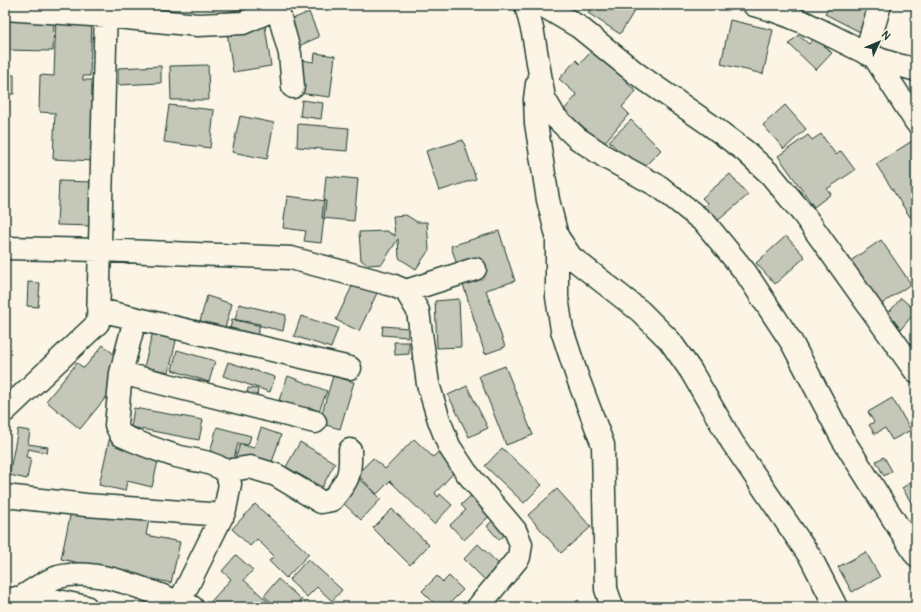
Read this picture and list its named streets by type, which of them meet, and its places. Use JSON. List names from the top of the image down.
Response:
{
  "north": "top right"
}
